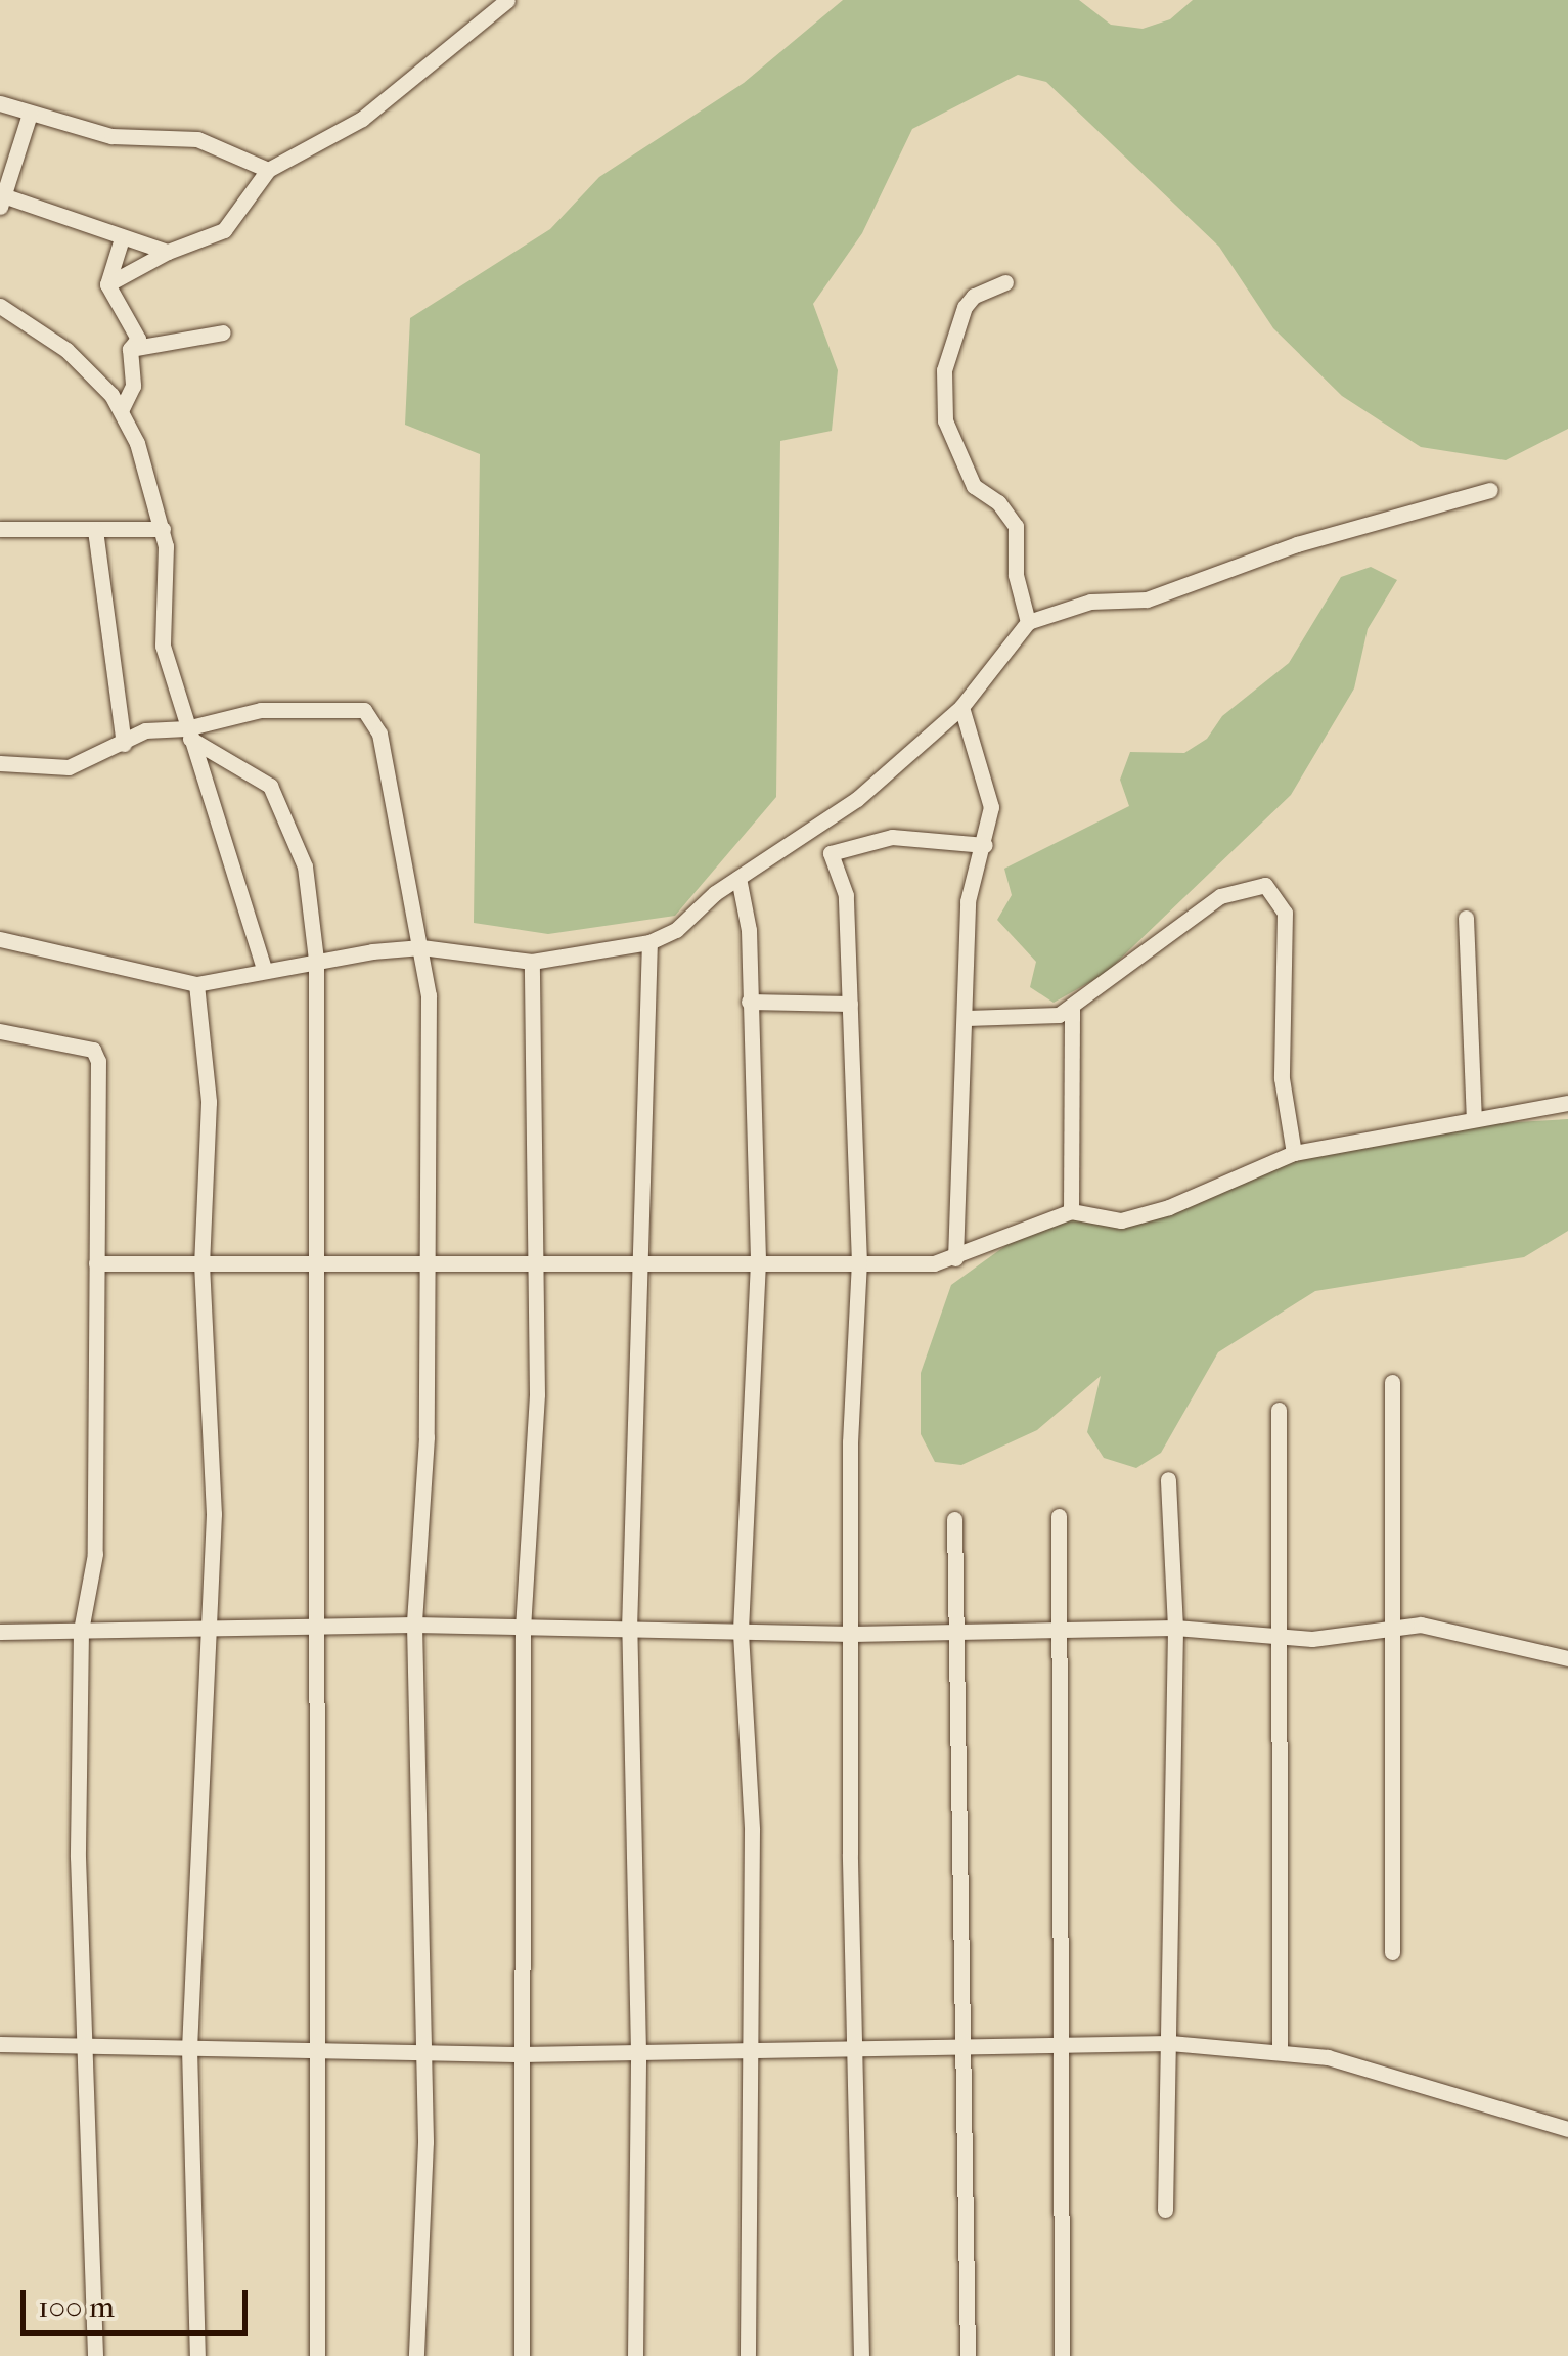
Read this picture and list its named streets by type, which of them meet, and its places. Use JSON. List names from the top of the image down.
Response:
{
  "scale_bar": "100 m"
}
